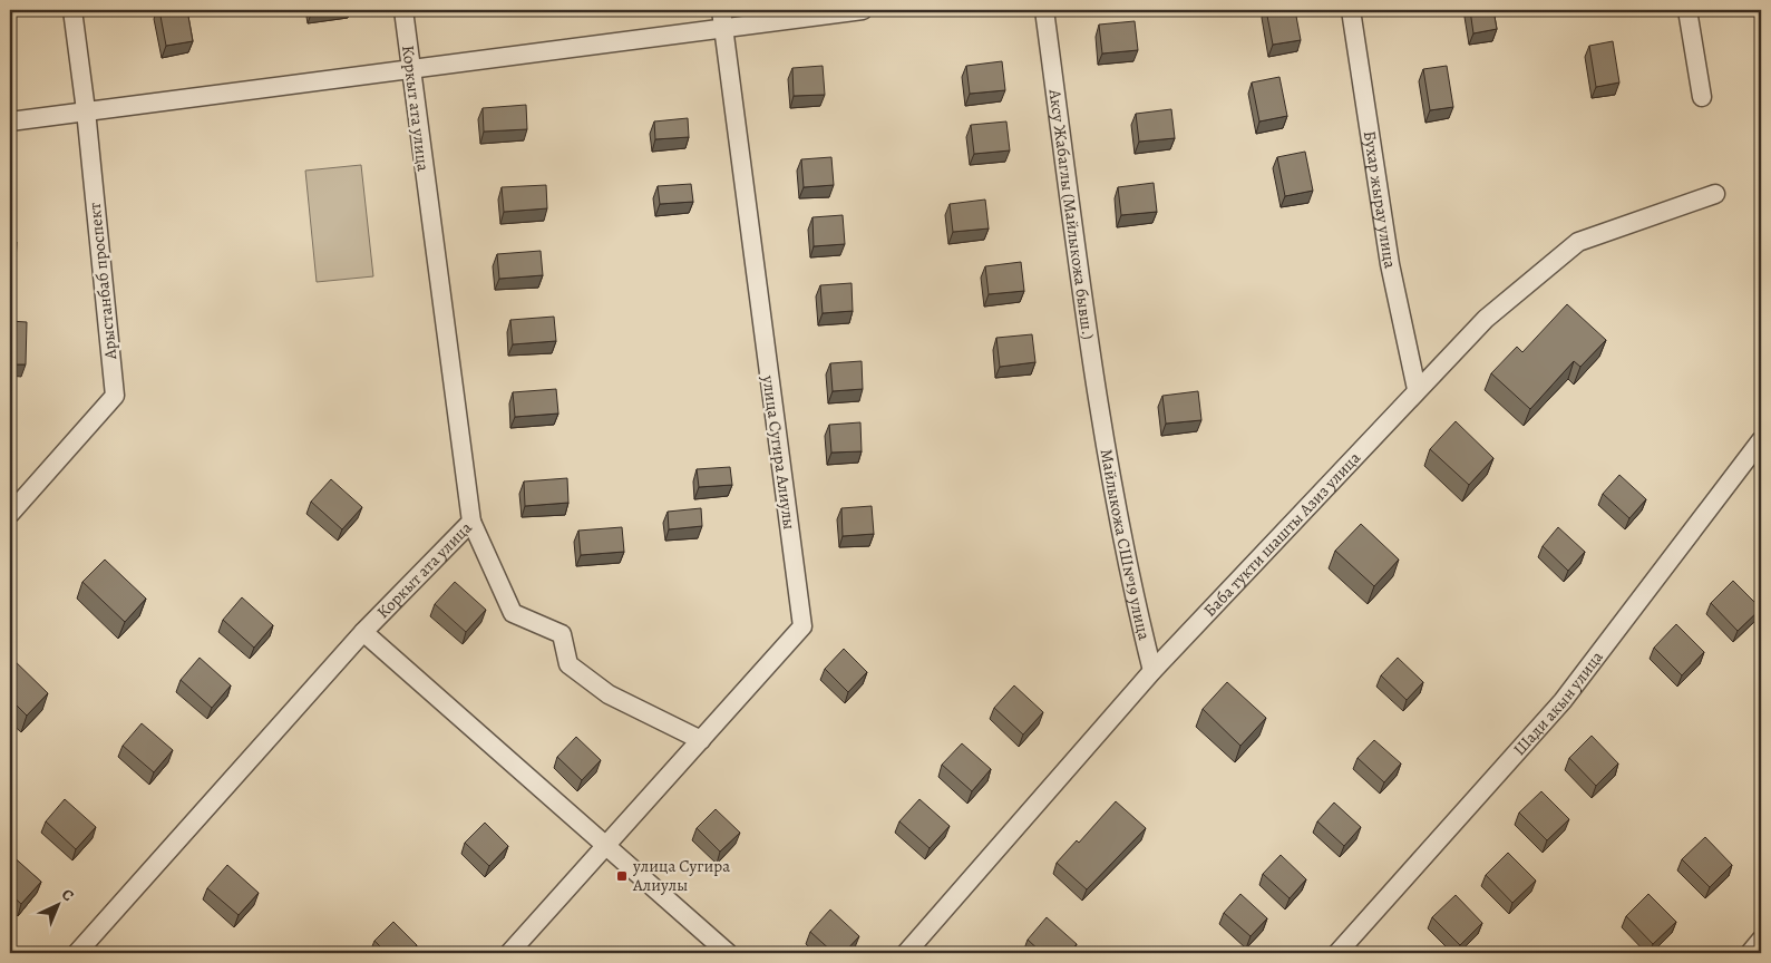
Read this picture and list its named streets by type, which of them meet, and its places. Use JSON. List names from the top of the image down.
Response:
{
  "streets": {
    "street": [
      "Коркыт ата улица",
      "Бухар жырау улица",
      "Аксу Жабаглы (Майлыкожа бывш.)",
      "Арыстанбаб проспект",
      "улица Сугира Алиулы",
      "Баба тукти шашты Азиз улица",
      "Майлыкожа СШ№19 улица",
      "Шади акын улица"
    ]
  },
  "crossings": [
    ["Бухар жырау улица", "Баба тукти шашты Азиз улица"],
    ["Аксу Жабаглы (Майлыкожа бывш.)", "Майлыкожа СШ№19 улица"],
    ["Баба тукти шашты Азиз улица", "Майлыкожа СШ№19 улица"]
  ],
  "places": {
    "transit": ["улица Сугира Алиулы"]
  },
  "north": "top right"
}
